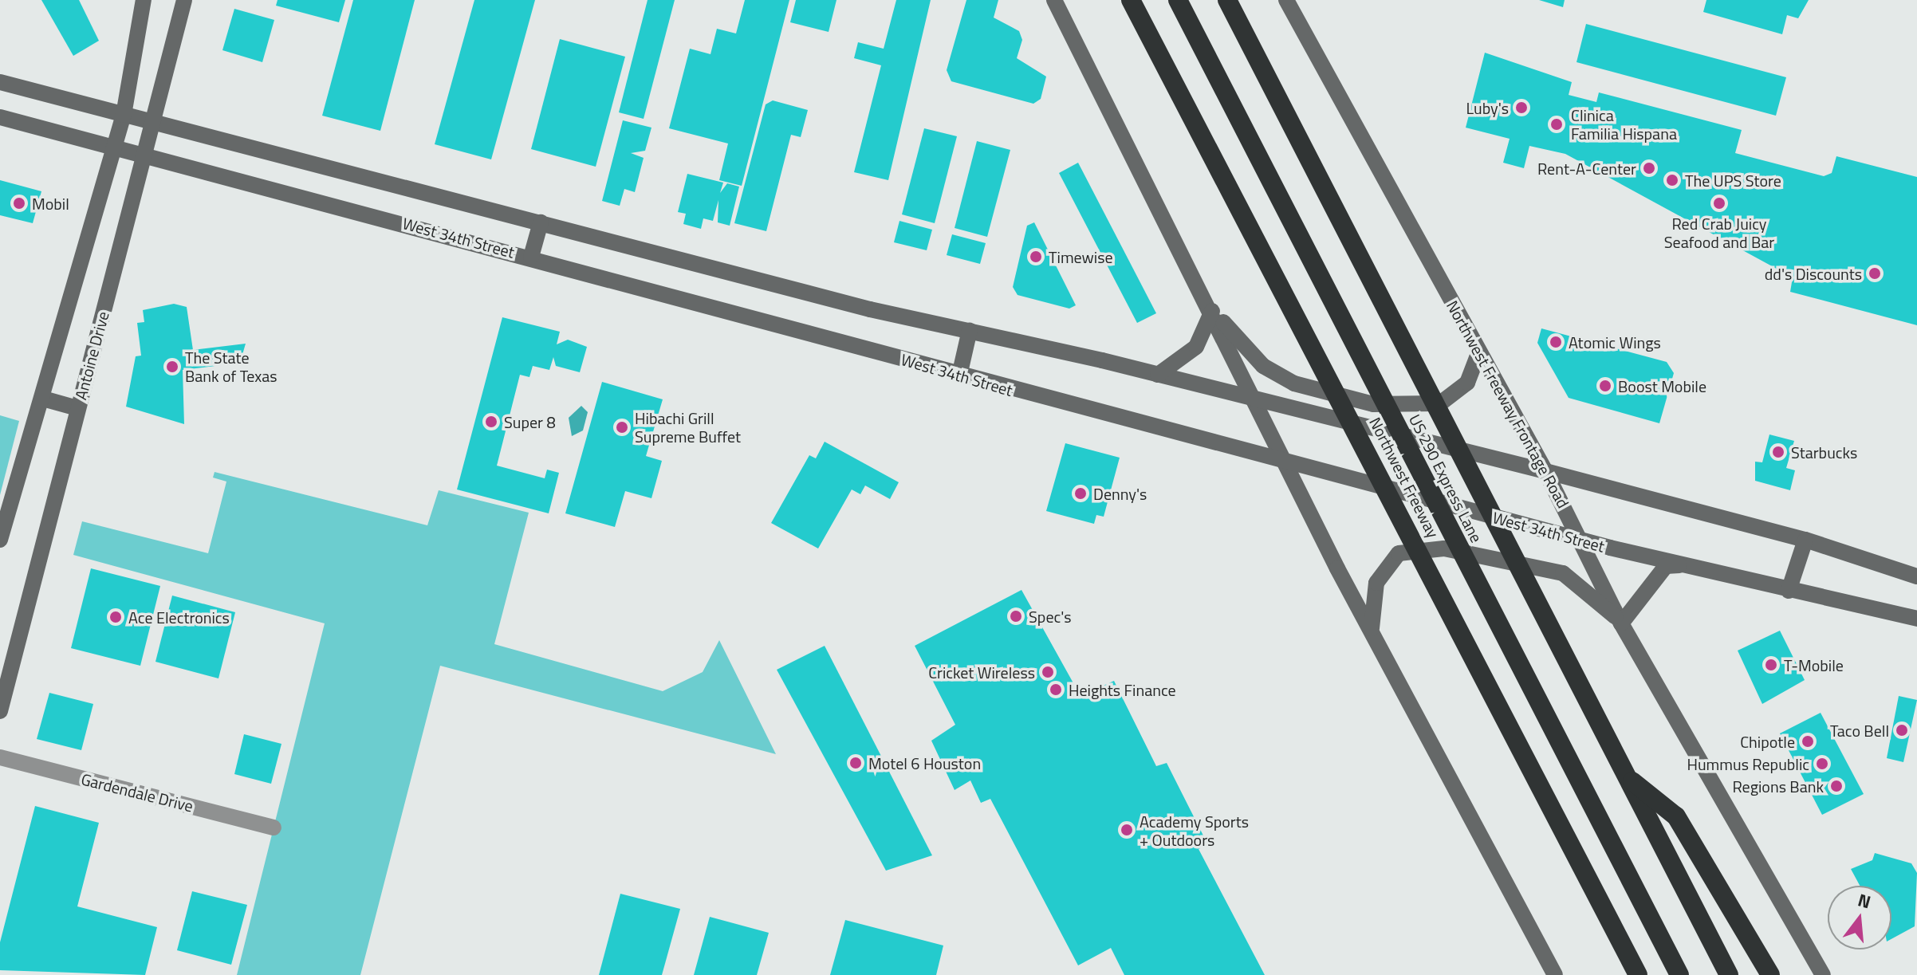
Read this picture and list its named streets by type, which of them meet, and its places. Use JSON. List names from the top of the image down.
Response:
{
  "streets": {
    "highway": ["Northwest Freeway", "US 290 Express Lane"],
    "main road": ["West 34th Street", "Antoine Drive", "Northwest Freeway Frontage Road"],
    "street": ["Gardendale Drive"]
  },
  "crossings": [
    ["West 34th Street", "Antoine Drive"],
    ["West 34th Street", "Northwest Freeway Frontage Road"]
  ],
  "places": [
    "Luby's",
    "Clinica Familia Hispana",
    "Rent-A-Center",
    "The UPS Store",
    "Mobil",
    "Red Crab Juicy Seafood and Bar",
    "Timewise",
    "dd's Discounts",
    "Atomic Wings",
    "The State Bank of Texas",
    "Boost Mobile",
    "Super 8",
    "Hibachi Grill Supreme Buffet",
    "Starbucks",
    "Denny's",
    "Spec's",
    "Ace Electronics",
    "T-Mobile",
    "Cricket Wireless",
    "Heights Finance",
    "Taco Bell",
    "Chipotle",
    "Motel 6 Houston",
    "Hummus Republic",
    "Regions Bank",
    "Academy Sports + Outdoors"
  ],
  "north": "top"
}
